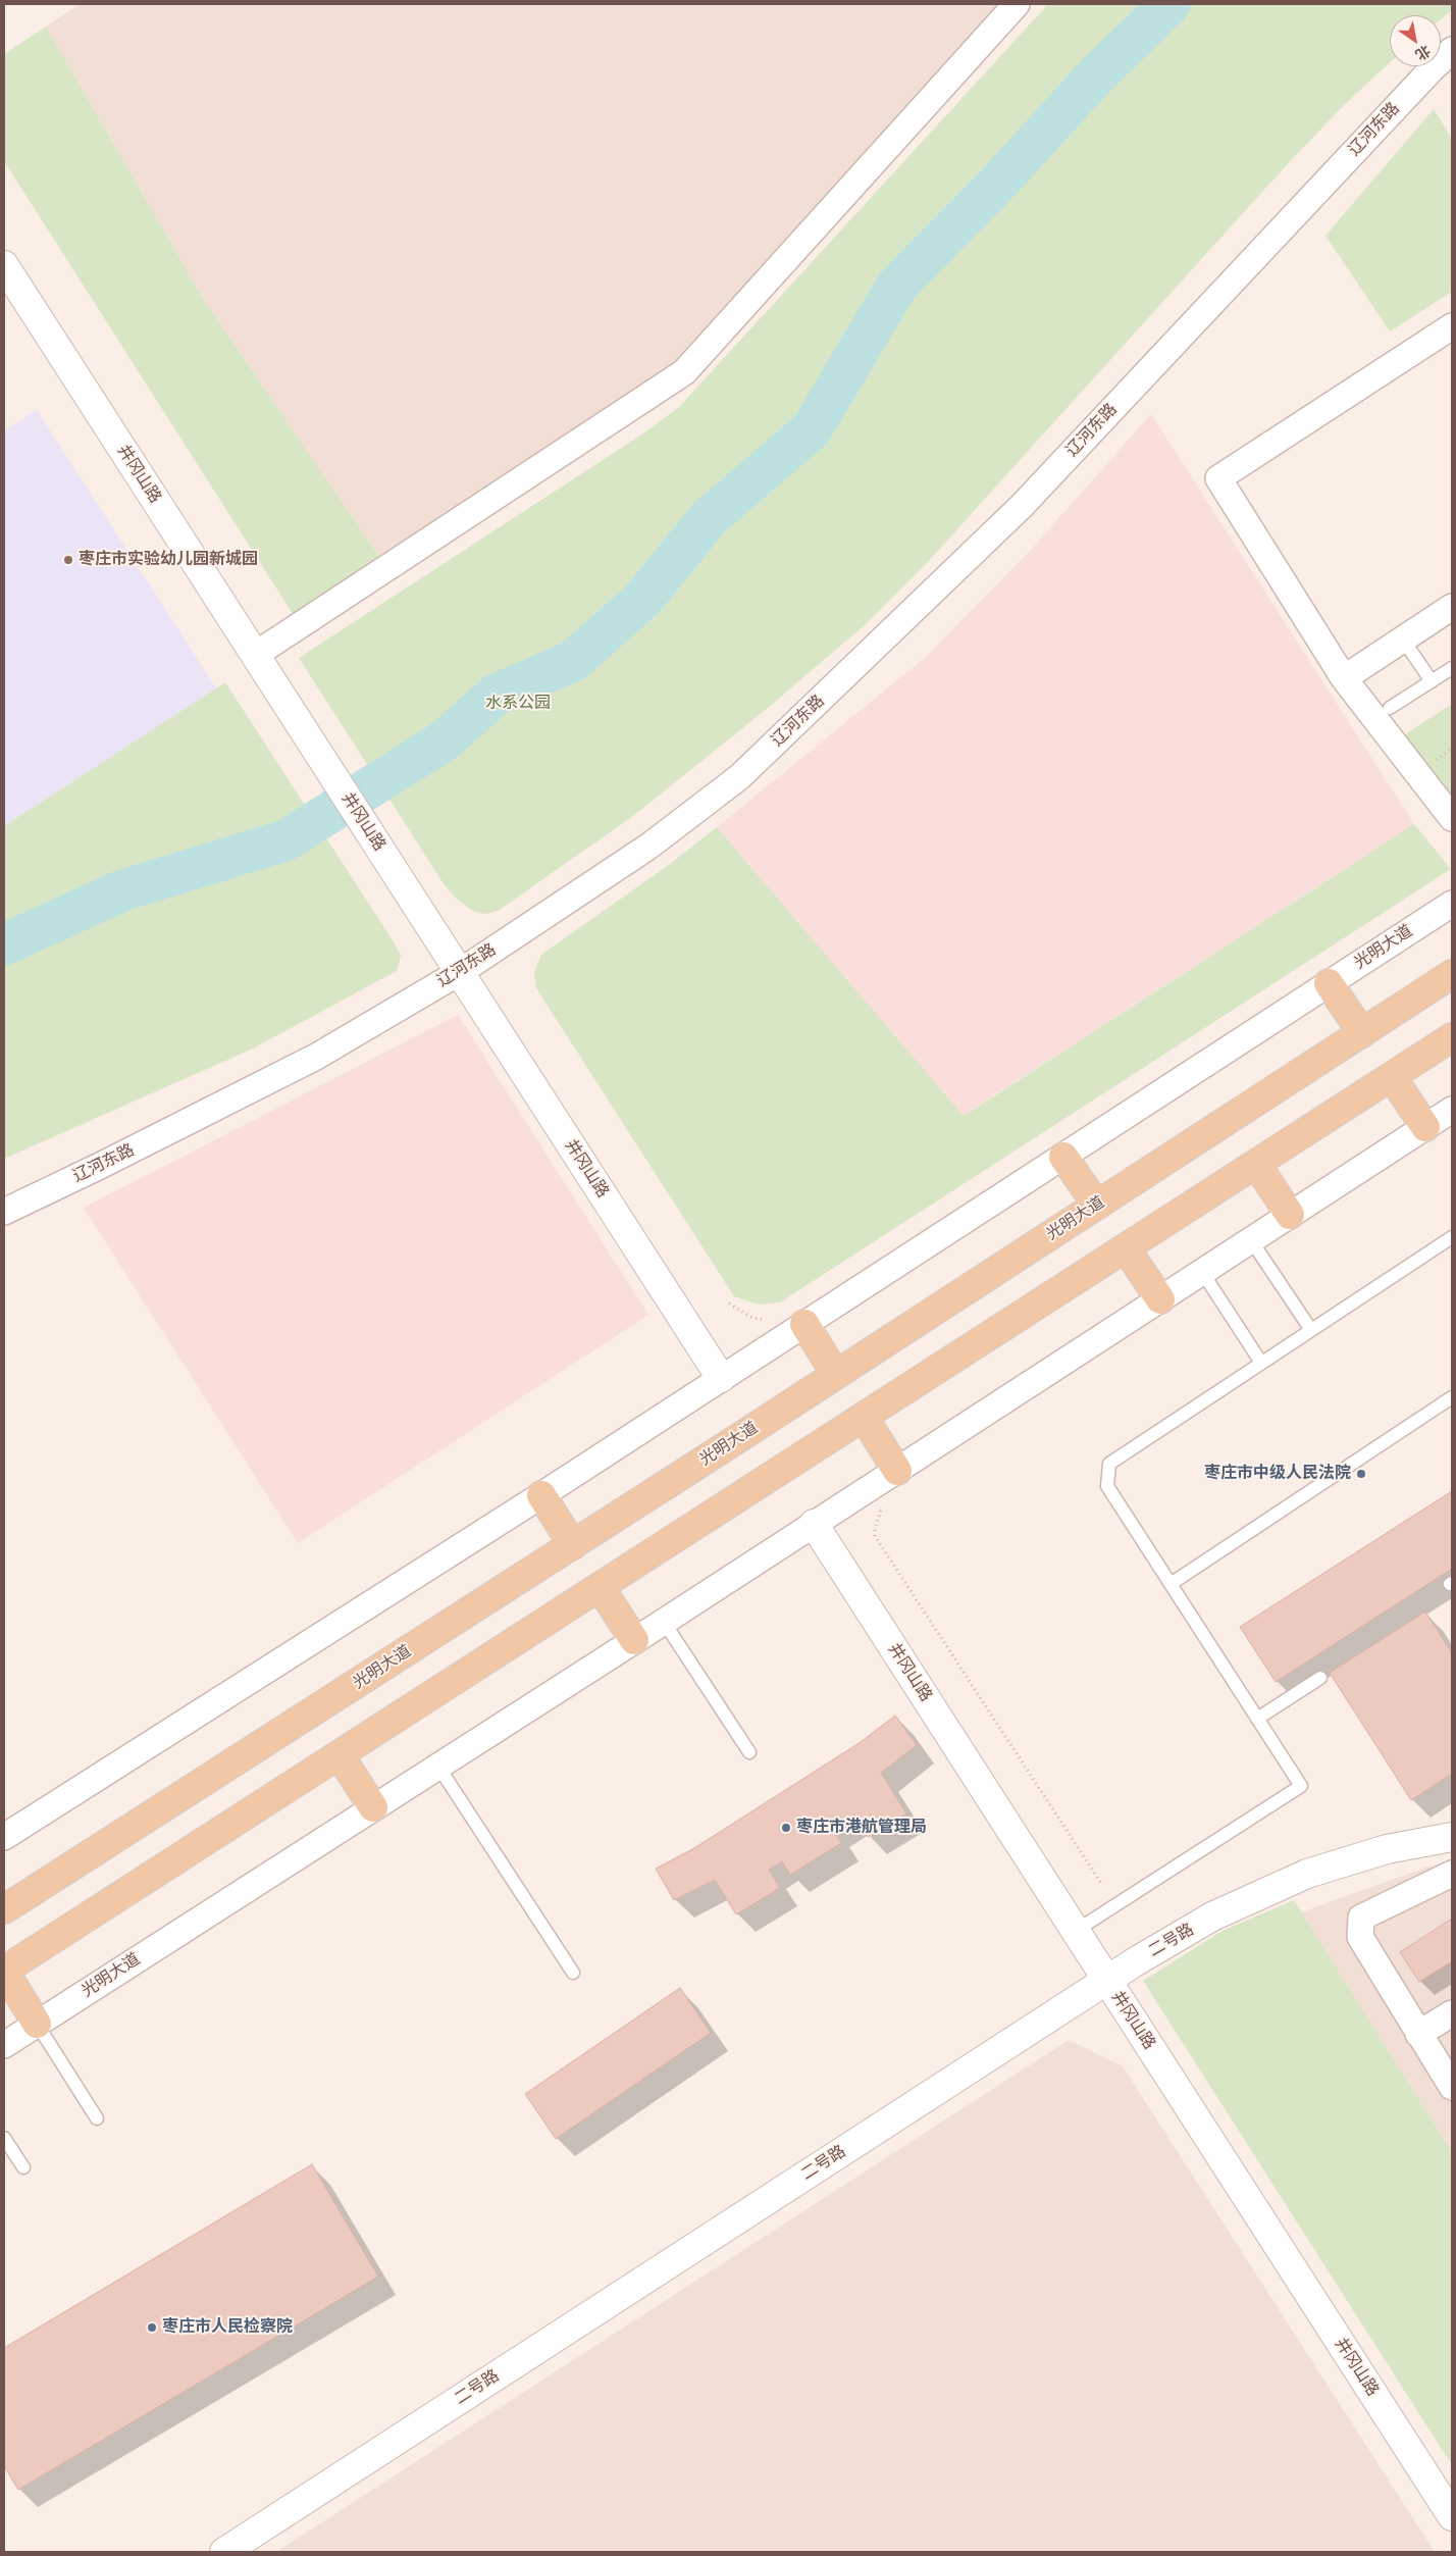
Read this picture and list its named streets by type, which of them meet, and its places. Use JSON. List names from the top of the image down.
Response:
{
  "streets": {
    "main road": ["光明大道"],
    "street": ["辽河东路", "井冈山路", "二号路"]
  },
  "crossings": [
    ["辽河东路", "井冈山路"],
    ["井冈山路", "光明大道"],
    ["井冈山路", "二号路"]
  ],
  "parks": ["水系公园"],
  "places": [
    "枣庄市实验幼儿园新城园",
    "枣庄市中级人民法院",
    "枣庄市港航管理局",
    "枣庄市人民检察院"
  ],
  "north": "bottom right"
}
